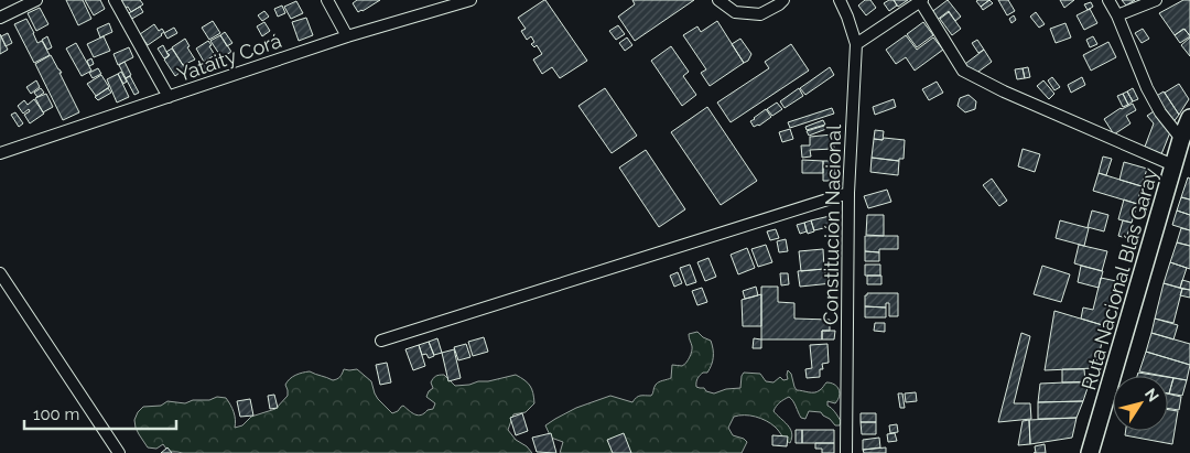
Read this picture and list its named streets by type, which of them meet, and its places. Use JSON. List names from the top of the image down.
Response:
{
  "streets": {
    "highway": ["Ruta Nacional Blás Garay"],
    "street": ["Yataity Corá", "Constitución Nacional"]
  },
  "scale_bar": "100 m",
  "north": "top right"
}
